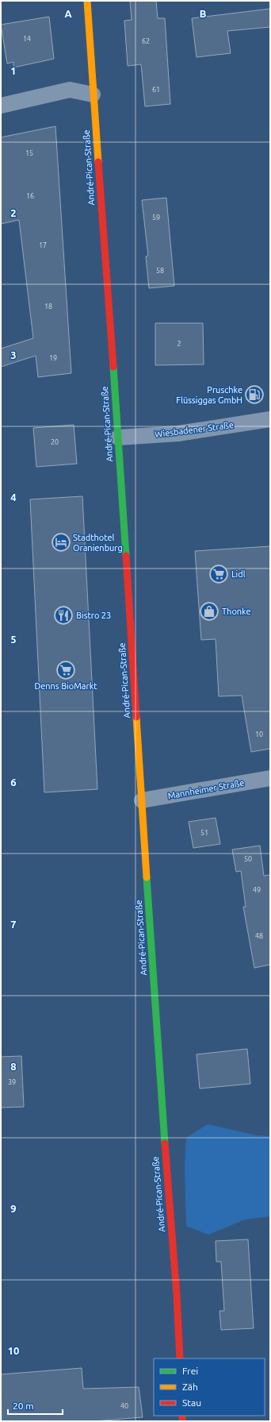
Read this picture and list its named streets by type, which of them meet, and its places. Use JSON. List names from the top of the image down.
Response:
{
  "streets": {
    "street": ["André-Pican-Straße", "Wiesbadener Straße", "Mannheimer Straße"]
  },
  "crossings": [
    ["André-Pican-Straße", "Wiesbadener Straße"],
    ["André-Pican-Straße", "Mannheimer Straße"]
  ],
  "places": {
    "fuel station": ["Pruschke Flüssiggas GmbH"],
    "hotel": ["Stadthotel Oranienburg"],
    "supermarket": ["Lidl", "Denns BioMarkt"],
    "shop": ["Thonke"],
    "restaurant": ["Bistro 23"]
  },
  "house_numbers": [
    "14",
    "62",
    "61",
    "15",
    "16",
    "59",
    "17",
    "58",
    "18",
    "2",
    "19",
    "20",
    "10",
    "51",
    "50",
    "49",
    "48",
    "39",
    "40"
  ],
  "legend": ["Frei", "Zäh", "Stau"],
  "scale_bar": "20 m",
  "grid": {
    "columns": ["A", "B"],
    "rows": [
      "1",
      "2",
      "3",
      "4",
      "5",
      "6",
      "7",
      "8",
      "9",
      "10"
    ]
  }
}
